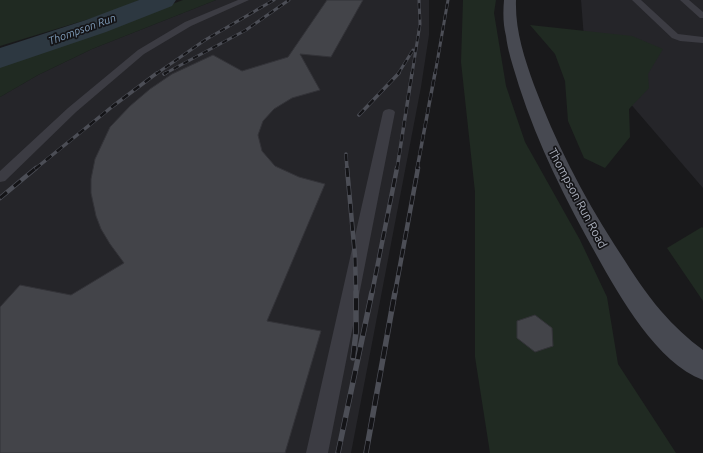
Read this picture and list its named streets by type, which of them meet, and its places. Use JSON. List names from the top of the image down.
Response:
{
  "streets": {
    "street": ["Thompson Run Road"]
  },
  "water": ["Thompson Run"]
}
